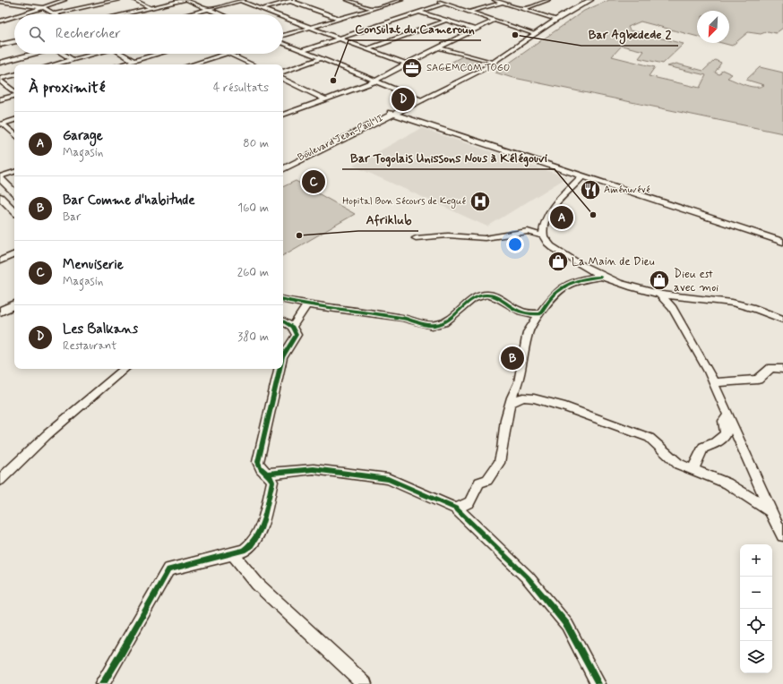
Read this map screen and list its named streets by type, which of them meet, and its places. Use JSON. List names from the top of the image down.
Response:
{
  "streets": {
    "main road": ["Boulevard Jean-Paul II"]
  },
  "places": {
    "other": [
      "Bar Agbedede 2",
      "Consulat du Cameroun",
      "Bar Togolais Unissons Nous à Kélégouvi",
      "Afriklub"
    ],
    "office": ["SAGEMCOM TOGO"],
    "restaurant": ["Aménuvévé"],
    "hospital": ["Hopital Bon Sécours de Kegué"],
    "shop": ["La Main de Dieu", "Dieu est avec moi"]
  },
  "north": "bottom left",
  "page": {
    "search": "Rechercher",
    "heading": ["À proximité", "4 résultats"],
    "pins": [
      "D",
      "C",
      "A",
      "B"
    ],
    "list": [
      {
        "mark": "A",
        "name": "Garage",
        "note": "Magasin",
        "value": "80 m"
      },
      {
        "mark": "B",
        "name": "Bar Comme d'habitude",
        "note": "Bar",
        "value": "160 m"
      },
      {
        "mark": "C",
        "name": "Menuiserie",
        "note": "Magasin",
        "value": "260 m"
      },
      {
        "mark": "D",
        "name": "Les Balkans",
        "note": "Restaurant",
        "value": "380 m"
      }
    ],
    "map_buttons": ["+", "−"]
  }
}
